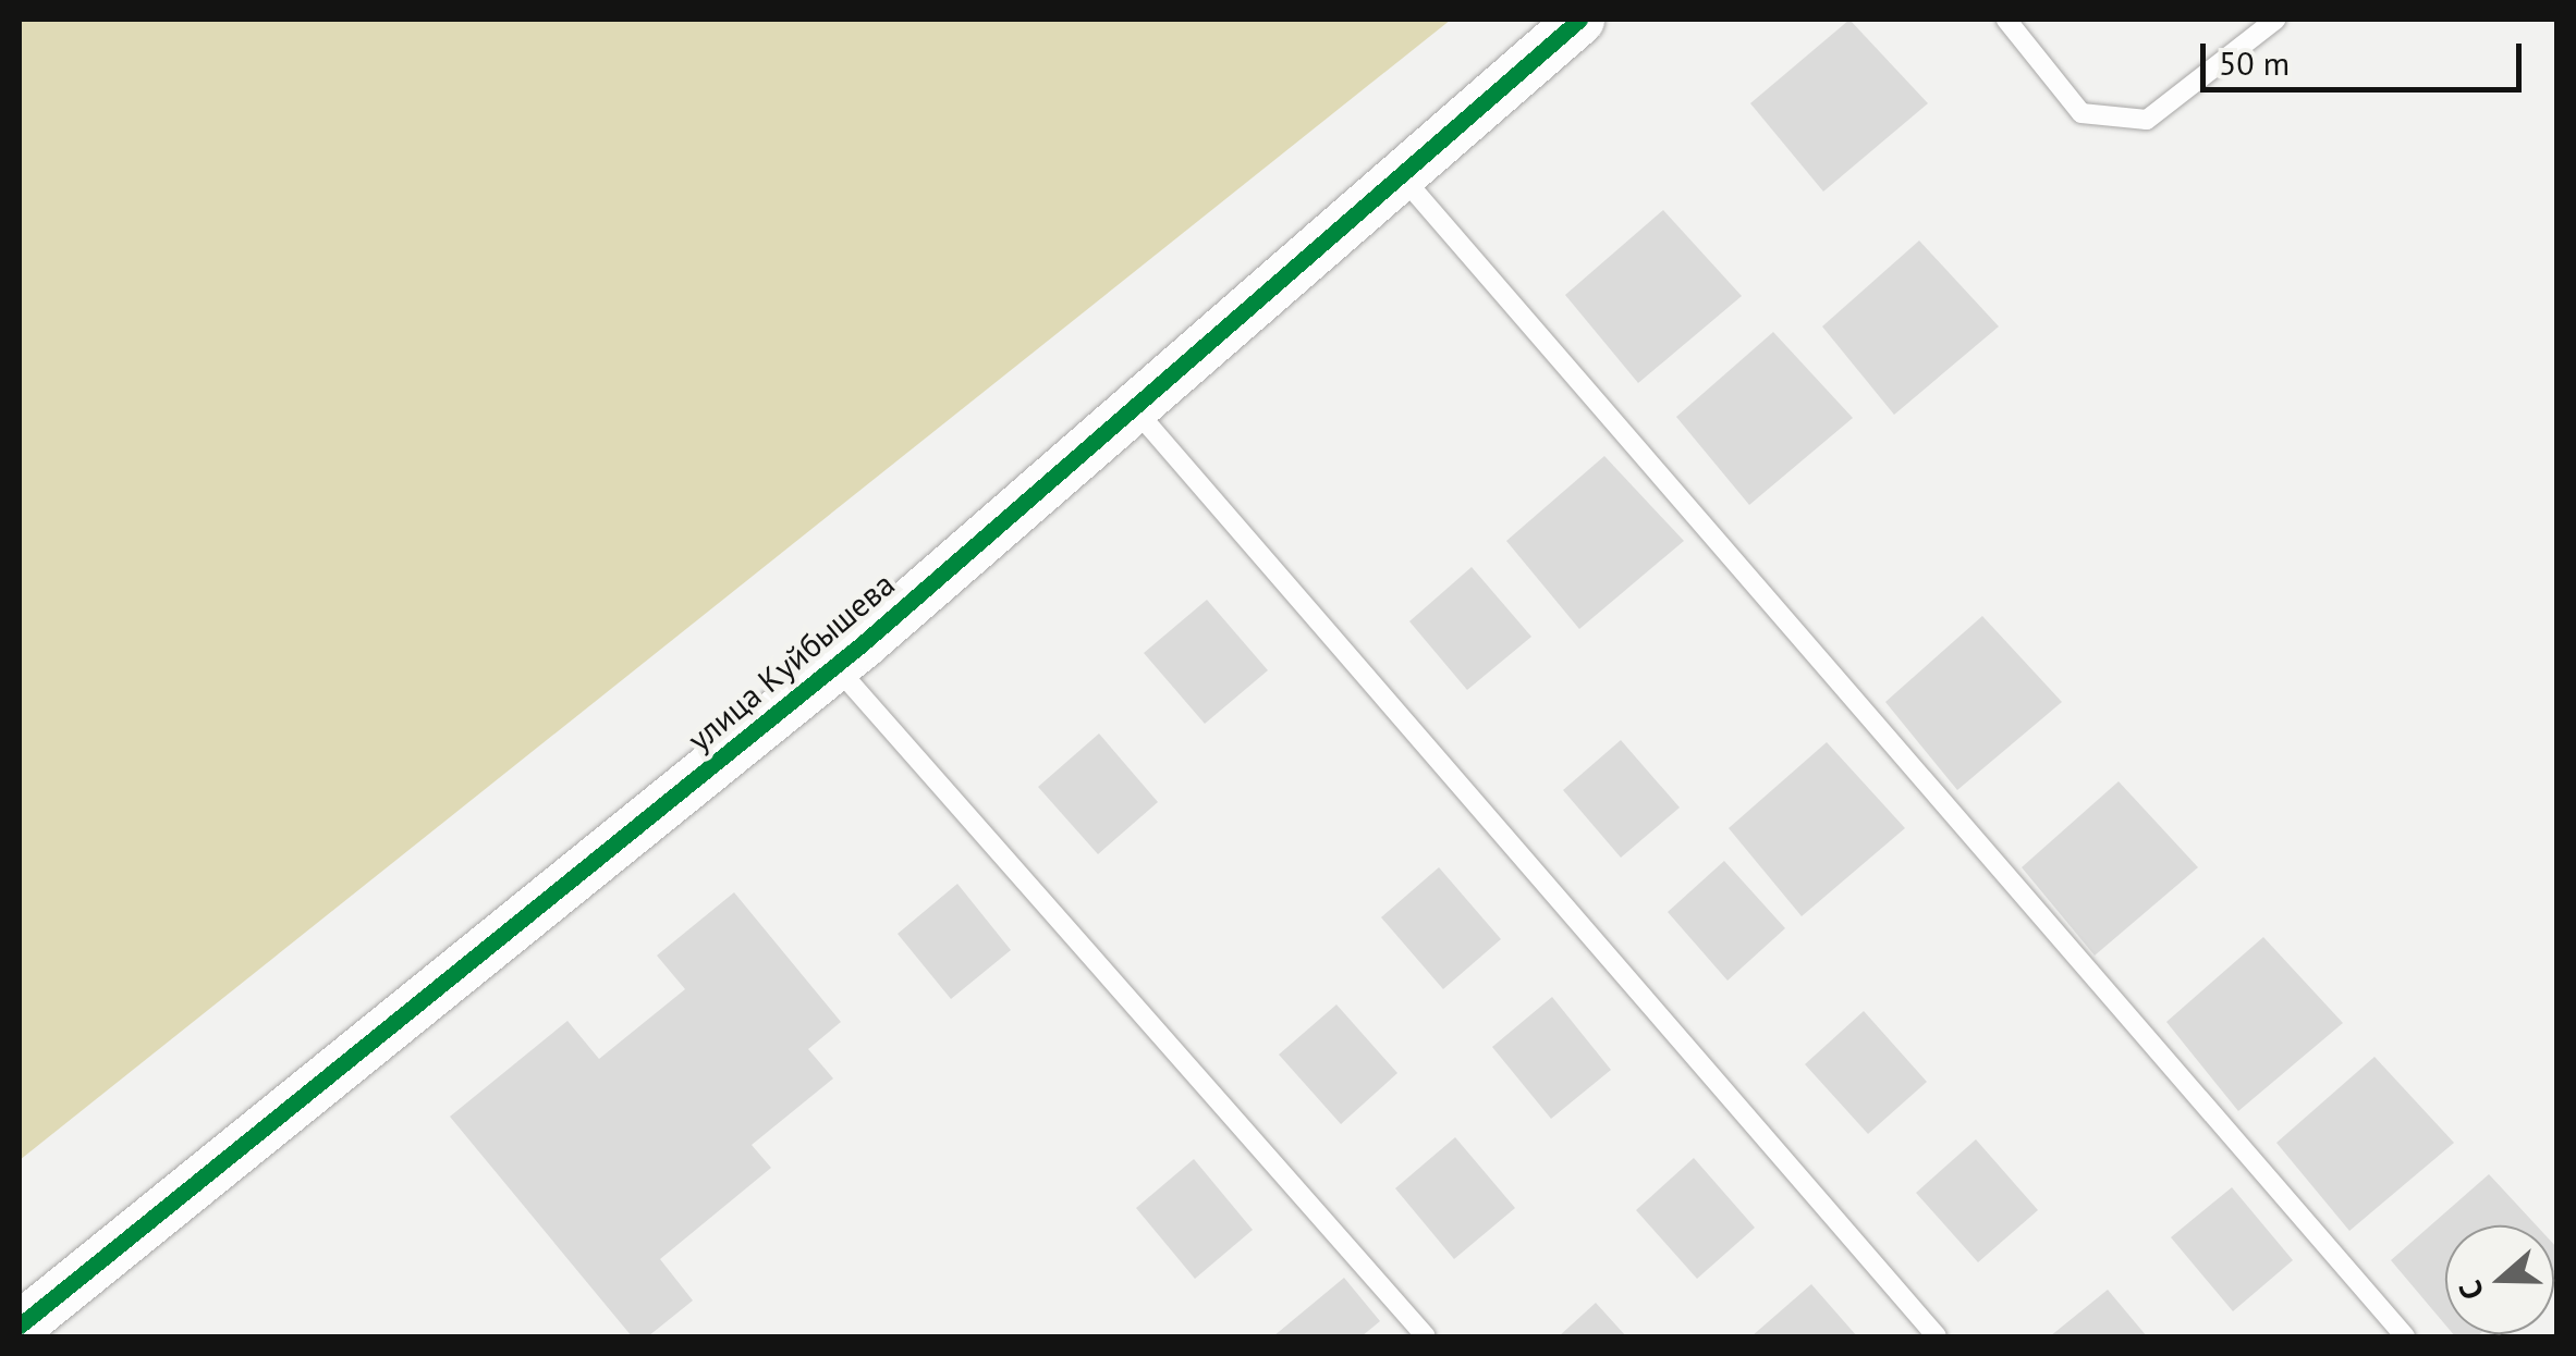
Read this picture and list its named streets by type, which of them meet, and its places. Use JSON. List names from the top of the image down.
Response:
{
  "streets": {
    "street": ["улица Куйбышева"]
  },
  "scale_bar": "50 m",
  "north": "left"
}
